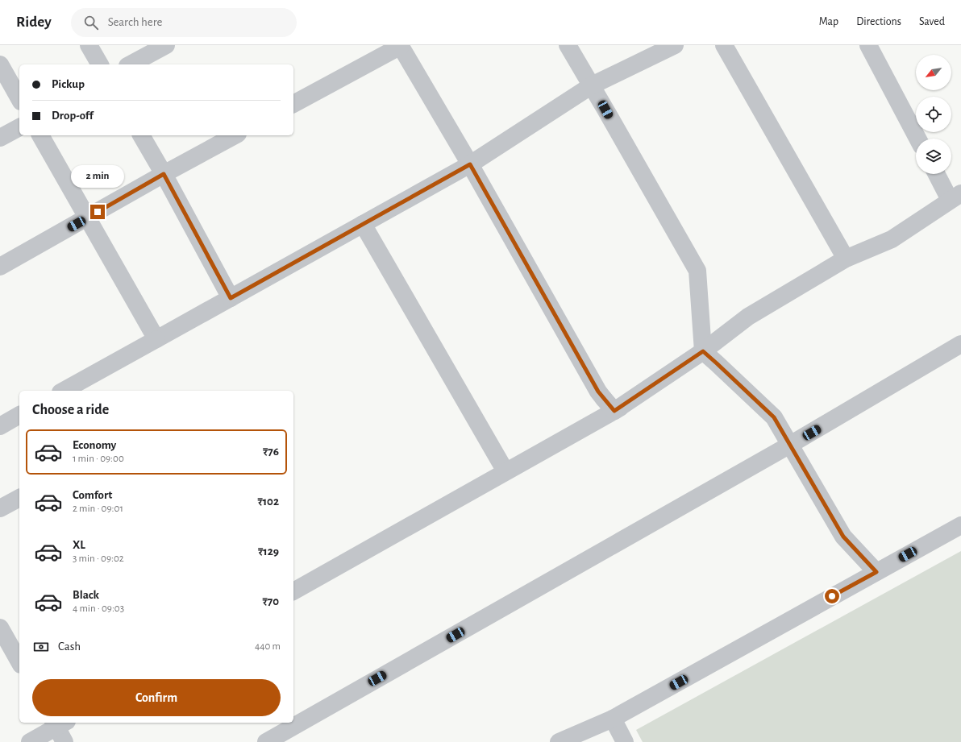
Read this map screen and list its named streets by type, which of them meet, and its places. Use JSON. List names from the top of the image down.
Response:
{
  "north": "bottom left",
  "page": {
    "header": "Ridey",
    "search": "Search here",
    "nav": ["Map", "Directions", "Saved"],
    "banner": ["Pickup", "Drop-off"],
    "bubble": "2 min",
    "heading": "Choose a ride",
    "list": [
      {
        "name": "Economy",
        "note": "1 min · 09:00",
        "value": "₹76"
      },
      {
        "name": "Comfort",
        "note": "2 min · 09:01",
        "value": "₹102"
      },
      {
        "name": "XL",
        "note": "3 min · 09:02",
        "value": "₹129"
      },
      {
        "name": "Black",
        "note": "4 min · 09:03",
        "value": "₹70"
      }
    ],
    "pay": ["Cash", "440 m"],
    "buttons": "Confirm"
  }
}
